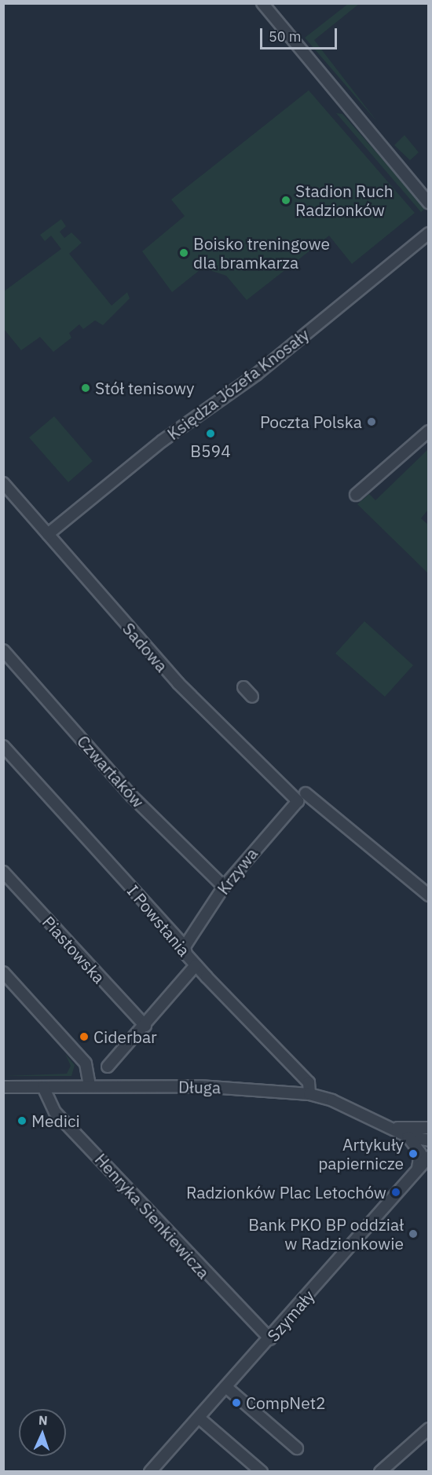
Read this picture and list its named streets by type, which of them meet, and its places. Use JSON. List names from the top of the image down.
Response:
{
  "streets": {
    "street": [
      "Księdza Józefa Knosały",
      "Sadowa",
      "Czwartaków",
      "Krzywa",
      "I Powstania",
      "Piastowska",
      "Długa",
      "Henryka Sienkiewicza",
      "Szymały"
    ]
  },
  "crossings": [
    ["Księdza Józefa Knosały", "Sadowa"],
    ["Sadowa", "Krzywa"],
    ["Czwartaków", "Krzywa"],
    ["Krzywa", "I Powstania"],
    ["I Powstania", "Długa"],
    ["Długa", "Henryka Sienkiewicza"],
    ["Henryka Sienkiewicza", "Szymały"]
  ],
  "places": [
    "Stadion Ruch Radzionków",
    "Boisko treningowe dla bramkarza",
    "Stół tenisowy",
    "Poczta Polska",
    "B594",
    "Ciderbar",
    "Medici",
    "Artykuły papiernicze",
    "Radzionków Plac Letochów",
    "Bank PKO BP oddział w Radzionkowie",
    "CompNet2"
  ],
  "scale_bar": "50 m",
  "north": "top"
}
